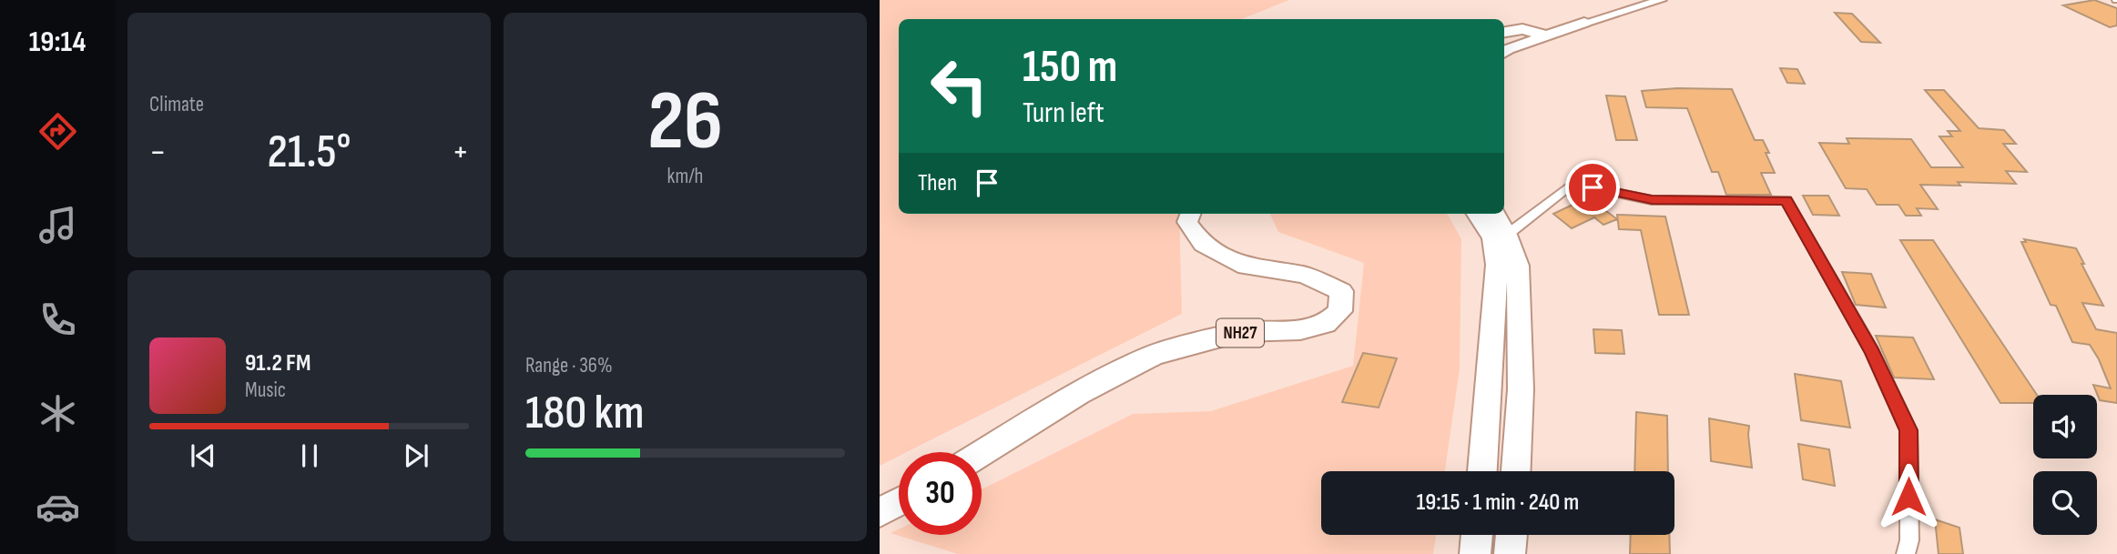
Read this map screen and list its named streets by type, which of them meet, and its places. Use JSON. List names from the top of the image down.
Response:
{
  "streets": {
    "highway": ["NH27"]
  },
  "page": {
    "tabs": "19:14",
    "tile": [
      "Climate",
      ["26", "km/h"],
      ["Range · 36%", "180 km"]
    ],
    "turn": ["150 m", "Turn left"],
    "heat": ["−", "21.5°", "+"],
    "then": "Then",
    "song": ["91.2 FM", "Music"],
    "limit": "30",
    "trip": "19:15 · 1 min · 240 m"
  }
}
